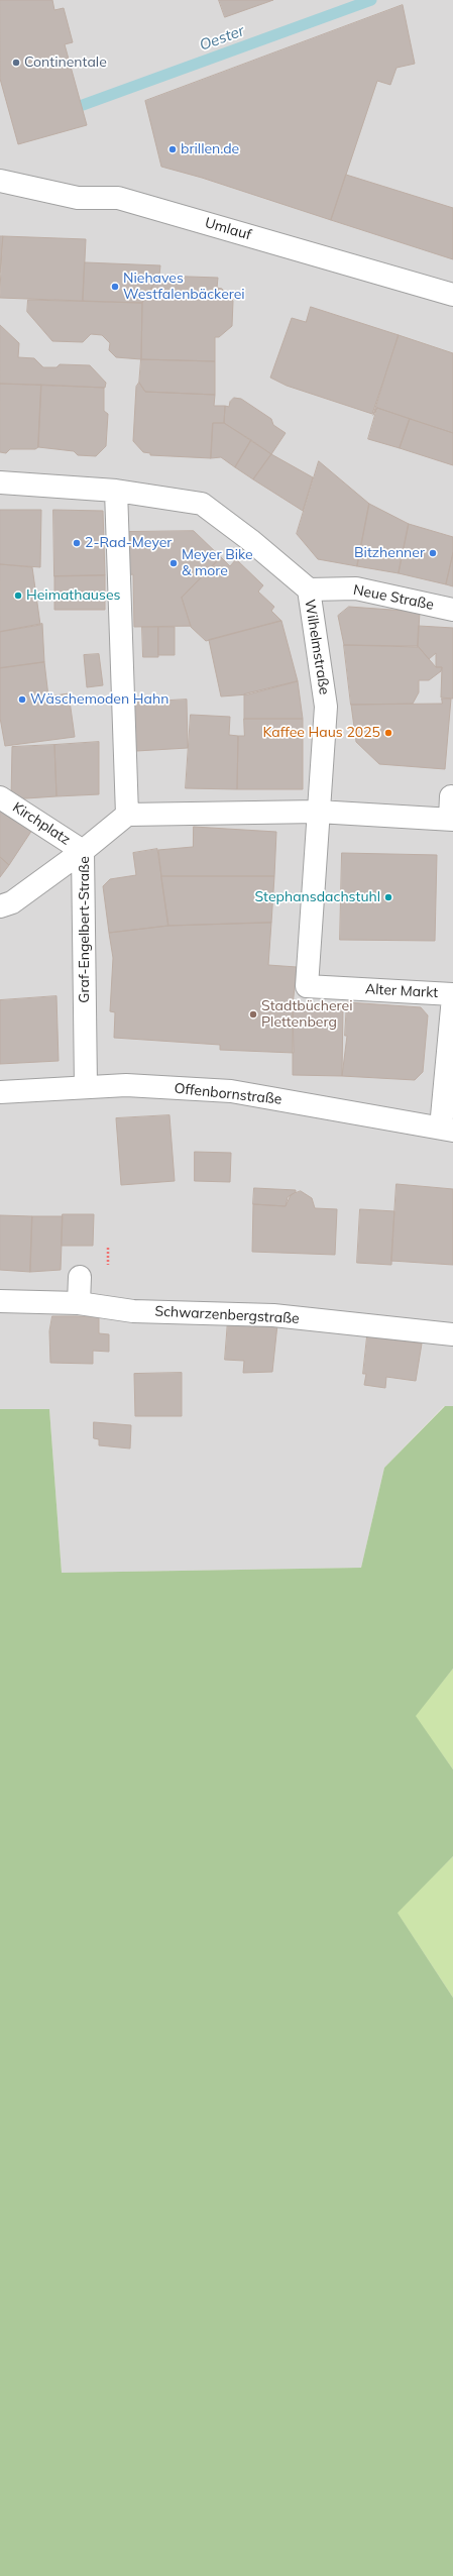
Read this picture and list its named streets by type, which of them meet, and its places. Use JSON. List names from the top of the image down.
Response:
{
  "streets": {
    "street": [
      "Umlauf",
      "Neue Straße",
      "Wilhelmstraße",
      "Kirchplatz",
      "Graf-Engelbert-Straße",
      "Alter Markt",
      "Offenbornstraße",
      "Schwarzenbergstraße"
    ]
  },
  "crossings": [
    ["Neue Straße", "Wilhelmstraße"],
    ["Wilhelmstraße", "Alter Markt"],
    ["Kirchplatz", "Graf-Engelbert-Straße"],
    ["Graf-Engelbert-Straße", "Offenbornstraße"],
    ["Alter Markt", "Offenbornstraße"]
  ],
  "water": ["Oester"],
  "places": [
    "Continentale",
    "brillen.de",
    "Niehaves Westfalenbäckerei",
    "2-Rad-Meyer",
    "Bitzhenner",
    "Meyer Bike & more",
    "Heimathauses",
    "Wäschemoden Hahn",
    "Kaffee Haus 2025",
    "Stephansdachstuhl",
    "Stadtbücherei Plettenberg"
  ]
}
